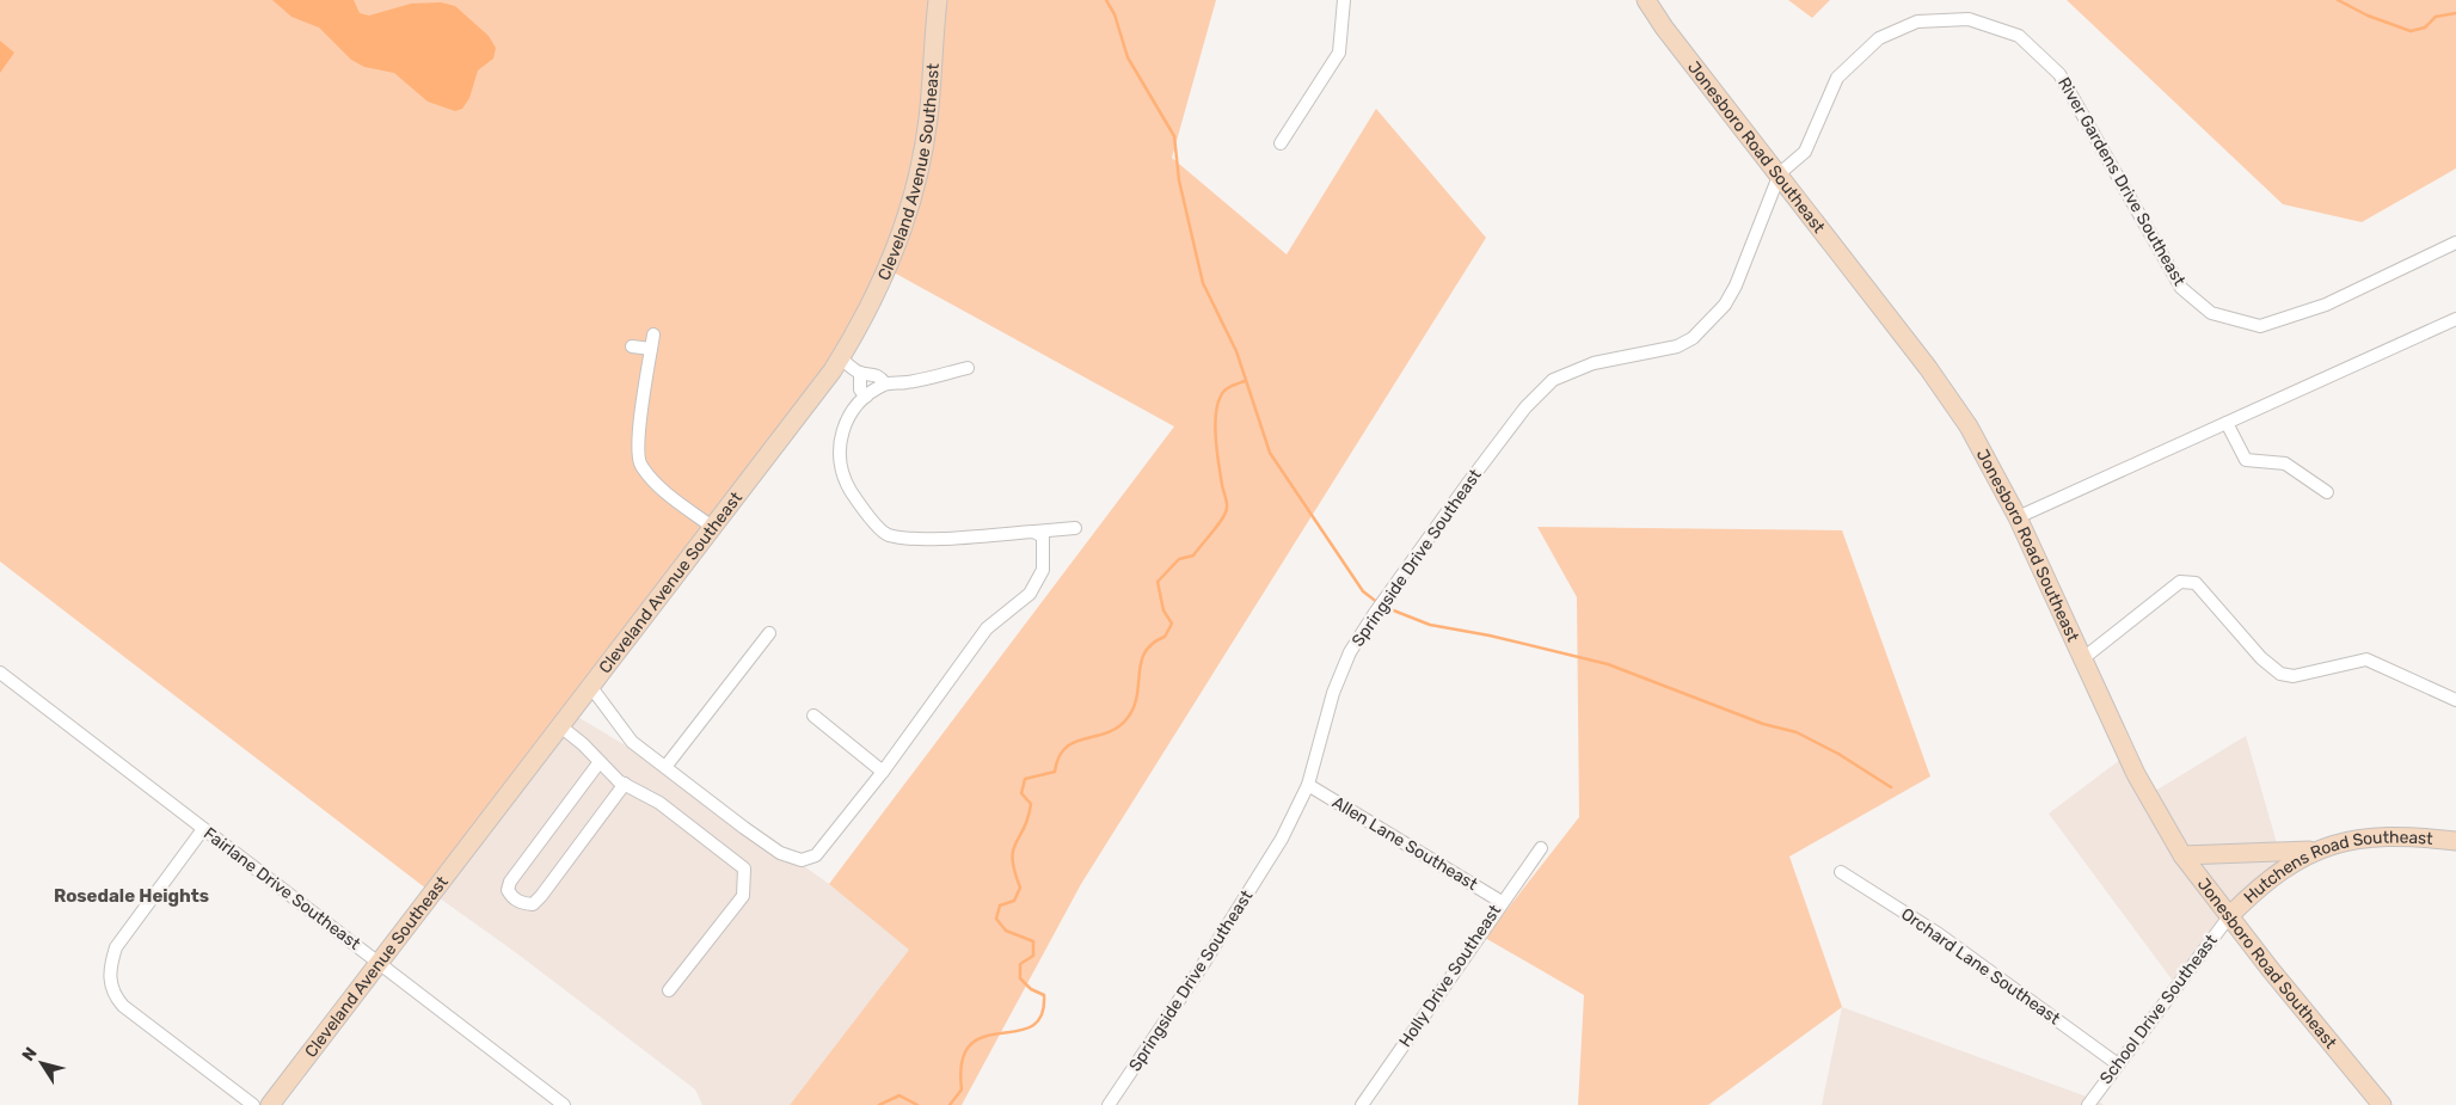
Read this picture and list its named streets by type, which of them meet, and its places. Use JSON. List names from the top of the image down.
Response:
{
  "streets": {
    "main road": ["Jonesboro Road Southeast", "Cleveland Avenue Southeast", "Hutchens Road Southeast"],
    "street": [
      "River Gardens Drive Southeast",
      "Springside Drive Southeast",
      "Allen Lane Southeast",
      "Fairlane Drive Southeast",
      "Orchard Lane Southeast",
      "Holly Drive Southeast",
      "School Drive Southeast"
    ]
  },
  "crossings": [
    ["Jonesboro Road Southeast", "River Gardens Drive Southeast"],
    ["Jonesboro Road Southeast", "Springside Drive Southeast"],
    ["Jonesboro Road Southeast", "Hutchens Road Southeast"],
    ["Jonesboro Road Southeast", "School Drive Southeast"],
    ["Cleveland Avenue Southeast", "Fairlane Drive Southeast"],
    ["River Gardens Drive Southeast", "Springside Drive Southeast"],
    ["Springside Drive Southeast", "Allen Lane Southeast"],
    ["Allen Lane Southeast", "Holly Drive Southeast"],
    ["Hutchens Road Southeast", "School Drive Southeast"],
    ["Orchard Lane Southeast", "School Drive Southeast"]
  ],
  "districts": ["Rosedale Heights"],
  "north": "top left"
}
